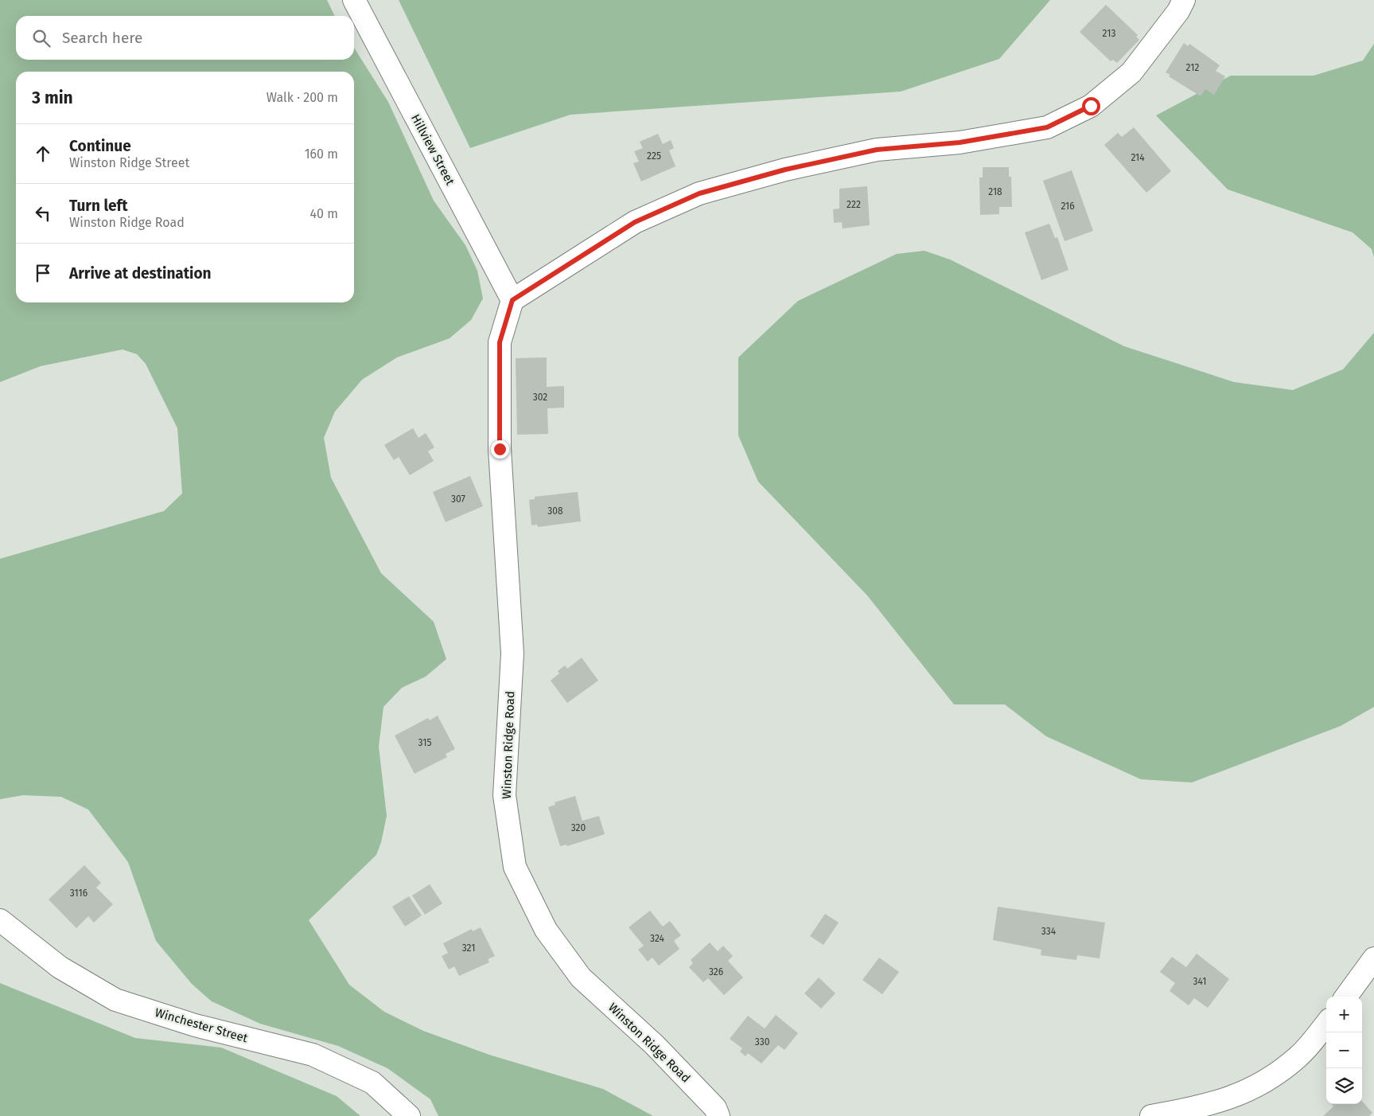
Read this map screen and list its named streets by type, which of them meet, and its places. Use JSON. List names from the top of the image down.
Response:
{
  "streets": {
    "street": ["Hillview Street", "Winston Ridge Road", "Winchester Street"]
  },
  "crossings": [
    ["Hillview Street", "Winston Ridge Road"]
  ],
  "house_numbers": [
    "213",
    "212",
    "225",
    "214",
    "218",
    "222",
    "216",
    "302",
    "307",
    "308",
    "315",
    "320",
    "3116",
    "334",
    "324",
    "321",
    "326",
    "341",
    "330"
  ],
  "page": {
    "search": "Search here",
    "heading": ["3 min", "Walk · 200 m"],
    "list": [
      ["Continue", "Winston Ridge Street", "160 m"],
      ["Turn left", "Winston Ridge Road", "40 m"],
      "Arrive at destination"
    ],
    "map_buttons": ["+", "−"]
  }
}
